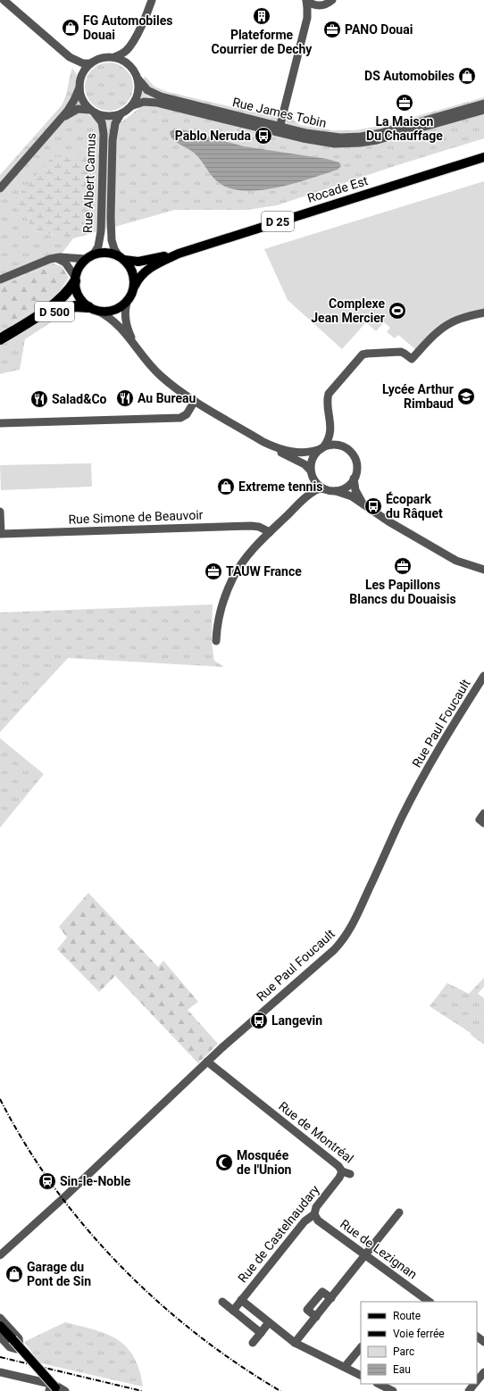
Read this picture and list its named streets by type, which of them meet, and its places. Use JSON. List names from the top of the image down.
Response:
{
  "streets": {
    "highway": ["D 500"],
    "main road": ["Rocade Est", "D 25"],
    "street": [
      "Rue James Tobin",
      "Rue Albert Camus",
      "Rue Simone de Beauvoir",
      "Rue Paul Foucault",
      "Rue de Montréal",
      "Rue de Castelnaudary",
      "Rue de Lezignan"
    ]
  },
  "crossings": [
    ["Rue James Tobin", "Rue Albert Camus"],
    ["Rue Albert Camus", "Rocade Est"],
    ["Rue Albert Camus", "D 500"],
    ["Rocade Est", "D 500"],
    ["Rue Paul Foucault", "Rue de Montréal"],
    ["Rue de Montréal", "Rue de Castelnaudary"],
    ["Rue de Castelnaudary", "Rue de Lezignan"]
  ],
  "places": {
    "building": ["Plateforme Courrier de Dechy"],
    "shop": [
      "FG Automobiles Douai",
      "DS Automobiles",
      "Extreme tennis",
      "Garage du Pont de Sin"
    ],
    "office": [
      "PANO Douai",
      "La Maison Du Chauffage",
      "Les Papillons Blancs du Douaisis",
      "TAUW France"
    ],
    "bus stop": ["Pablo Neruda", "Écopark du Râquet", "Langevin"],
    "sports": ["Complexe Jean Mercier"],
    "school or university": ["Lycée Arthur Rimbaud"],
    "restaurant": ["Au Bureau", "Salad&Co"],
    "mosque": ["Mosquée de l'Union"],
    "station": ["Sin-le-Noble"]
  },
  "legend": [
    "Route",
    "Voie ferrée",
    "Parc",
    "Eau"
  ]
}
